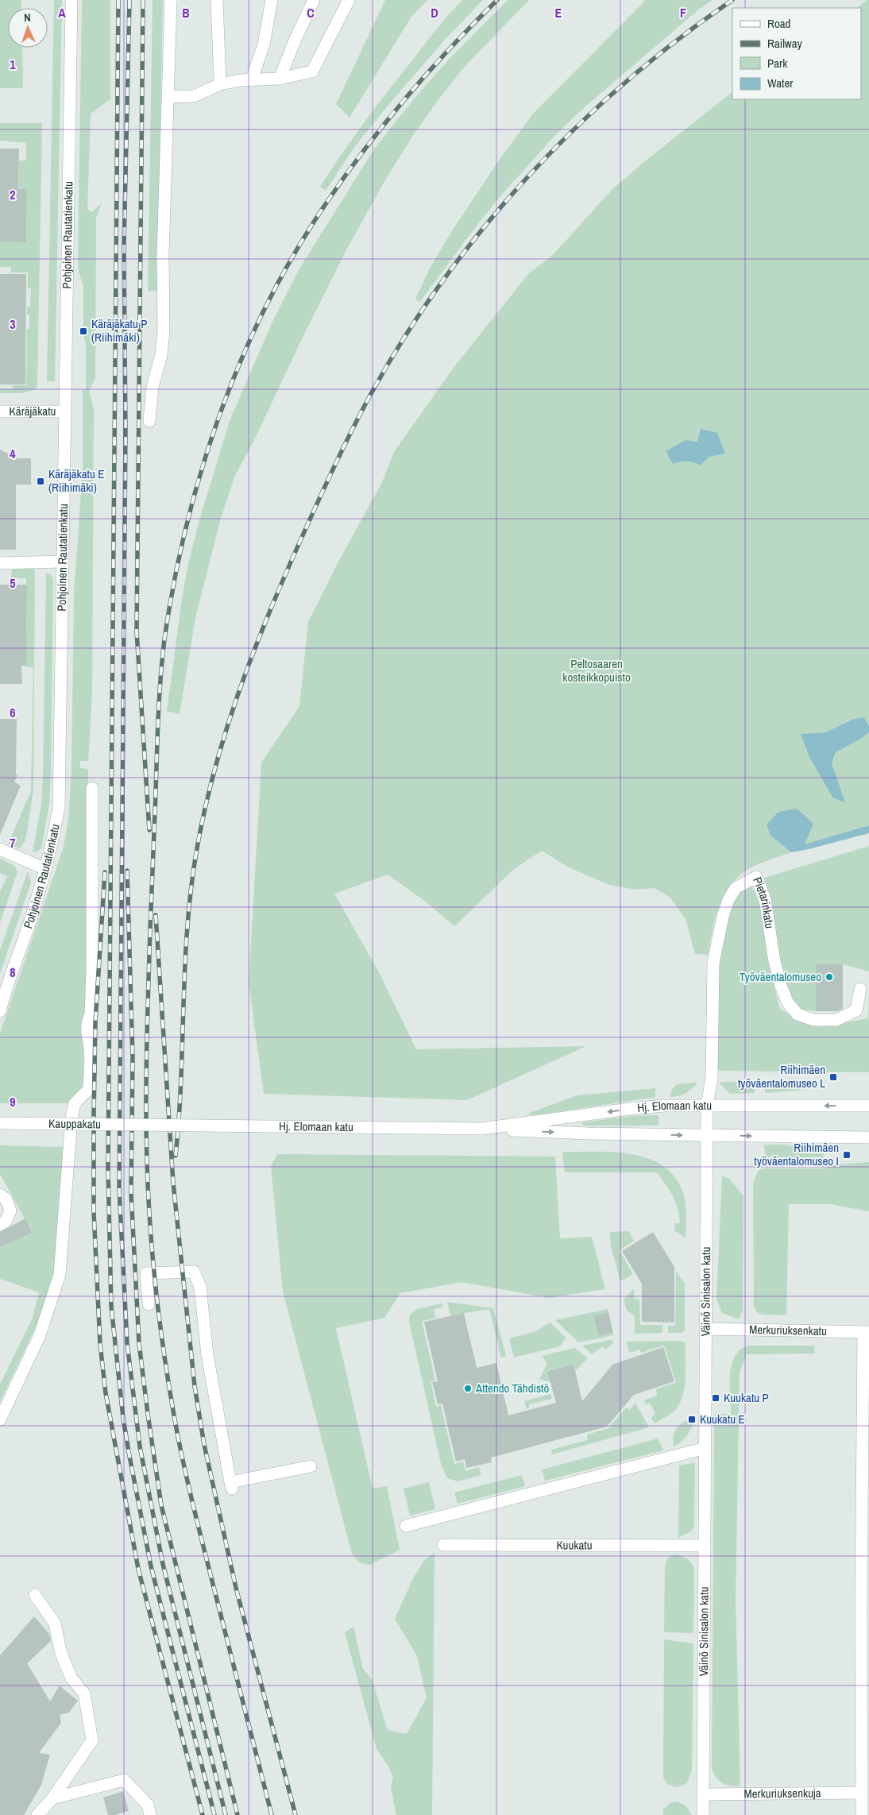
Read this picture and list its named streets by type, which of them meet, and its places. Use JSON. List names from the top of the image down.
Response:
{
  "streets": {
    "street": [
      "Pohjoinen Rautatienkatu",
      "Käräjäkatu",
      "Pietarinkatu",
      "Hj. Elomaan katu",
      "Kauppakatu",
      "Väinö Sinisalon katu",
      "Merkuriuksenkatu",
      "Kuukatu",
      "Merkuriuksenkuja"
    ]
  },
  "crossings": [
    ["Pohjoinen Rautatienkatu", "Käräjäkatu"],
    ["Pietarinkatu", "Hj. Elomaan katu"],
    ["Hj. Elomaan katu", "Kauppakatu"],
    ["Hj. Elomaan katu", "Väinö Sinisalon katu"],
    ["Väinö Sinisalon katu", "Merkuriuksenkatu"],
    ["Väinö Sinisalon katu", "Kuukatu"],
    ["Väinö Sinisalon katu", "Merkuriuksenkuja"]
  ],
  "parks": ["Peltosaaren kosteikkopuisto"],
  "places": {
    "transit": [
      "Käräjäkatu P (Riihimäki)",
      "Käräjäkatu E (Riihimäki)",
      "Riihimäen työväentalomuseo L",
      "Riihimäen työväentalomuseo I",
      "Kuukatu P",
      "Kuukatu E"
    ],
    "other": ["Työväentalomuseo", "Attendo Tähdistö"]
  },
  "legend": [
    "Road",
    "Railway",
    "Park",
    "Water"
  ],
  "north": "top",
  "grid": {
    "columns": [
      "A",
      "B",
      "C",
      "D",
      "E",
      "F"
    ],
    "rows": [
      "1",
      "2",
      "3",
      "4",
      "5",
      "6",
      "7",
      "8",
      "9"
    ]
  }
}
